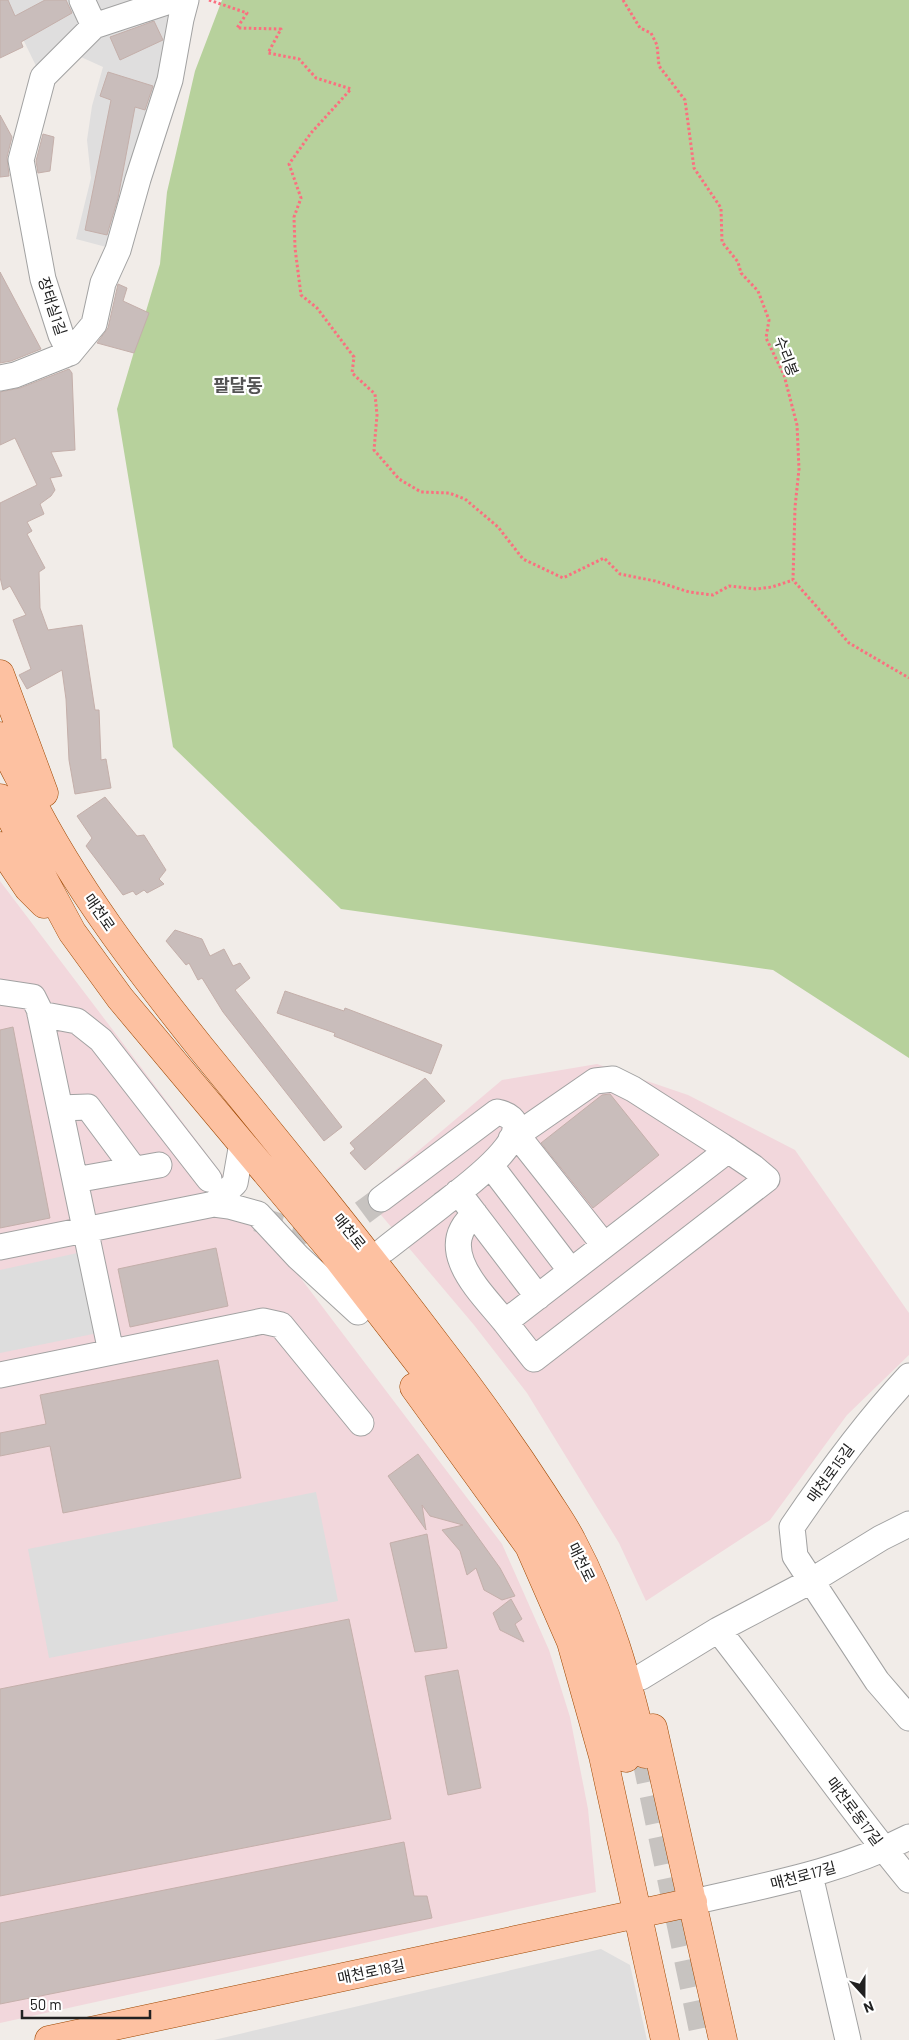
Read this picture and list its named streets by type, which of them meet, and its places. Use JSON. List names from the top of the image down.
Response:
{
  "streets": {
    "main road": ["매천로", "매천로18길"],
    "street": [
      "장태실1길",
      "매천로15길",
      "매천로동17길",
      "매천로17길"
    ],
    "path": ["수리봉"]
  },
  "crossings": [
    ["매천로동17길", "매천로17길"],
    ["매천로17길", "매천로18길"]
  ],
  "districts": ["팔달동"],
  "scale_bar": "50 m",
  "north": "bottom"
}
